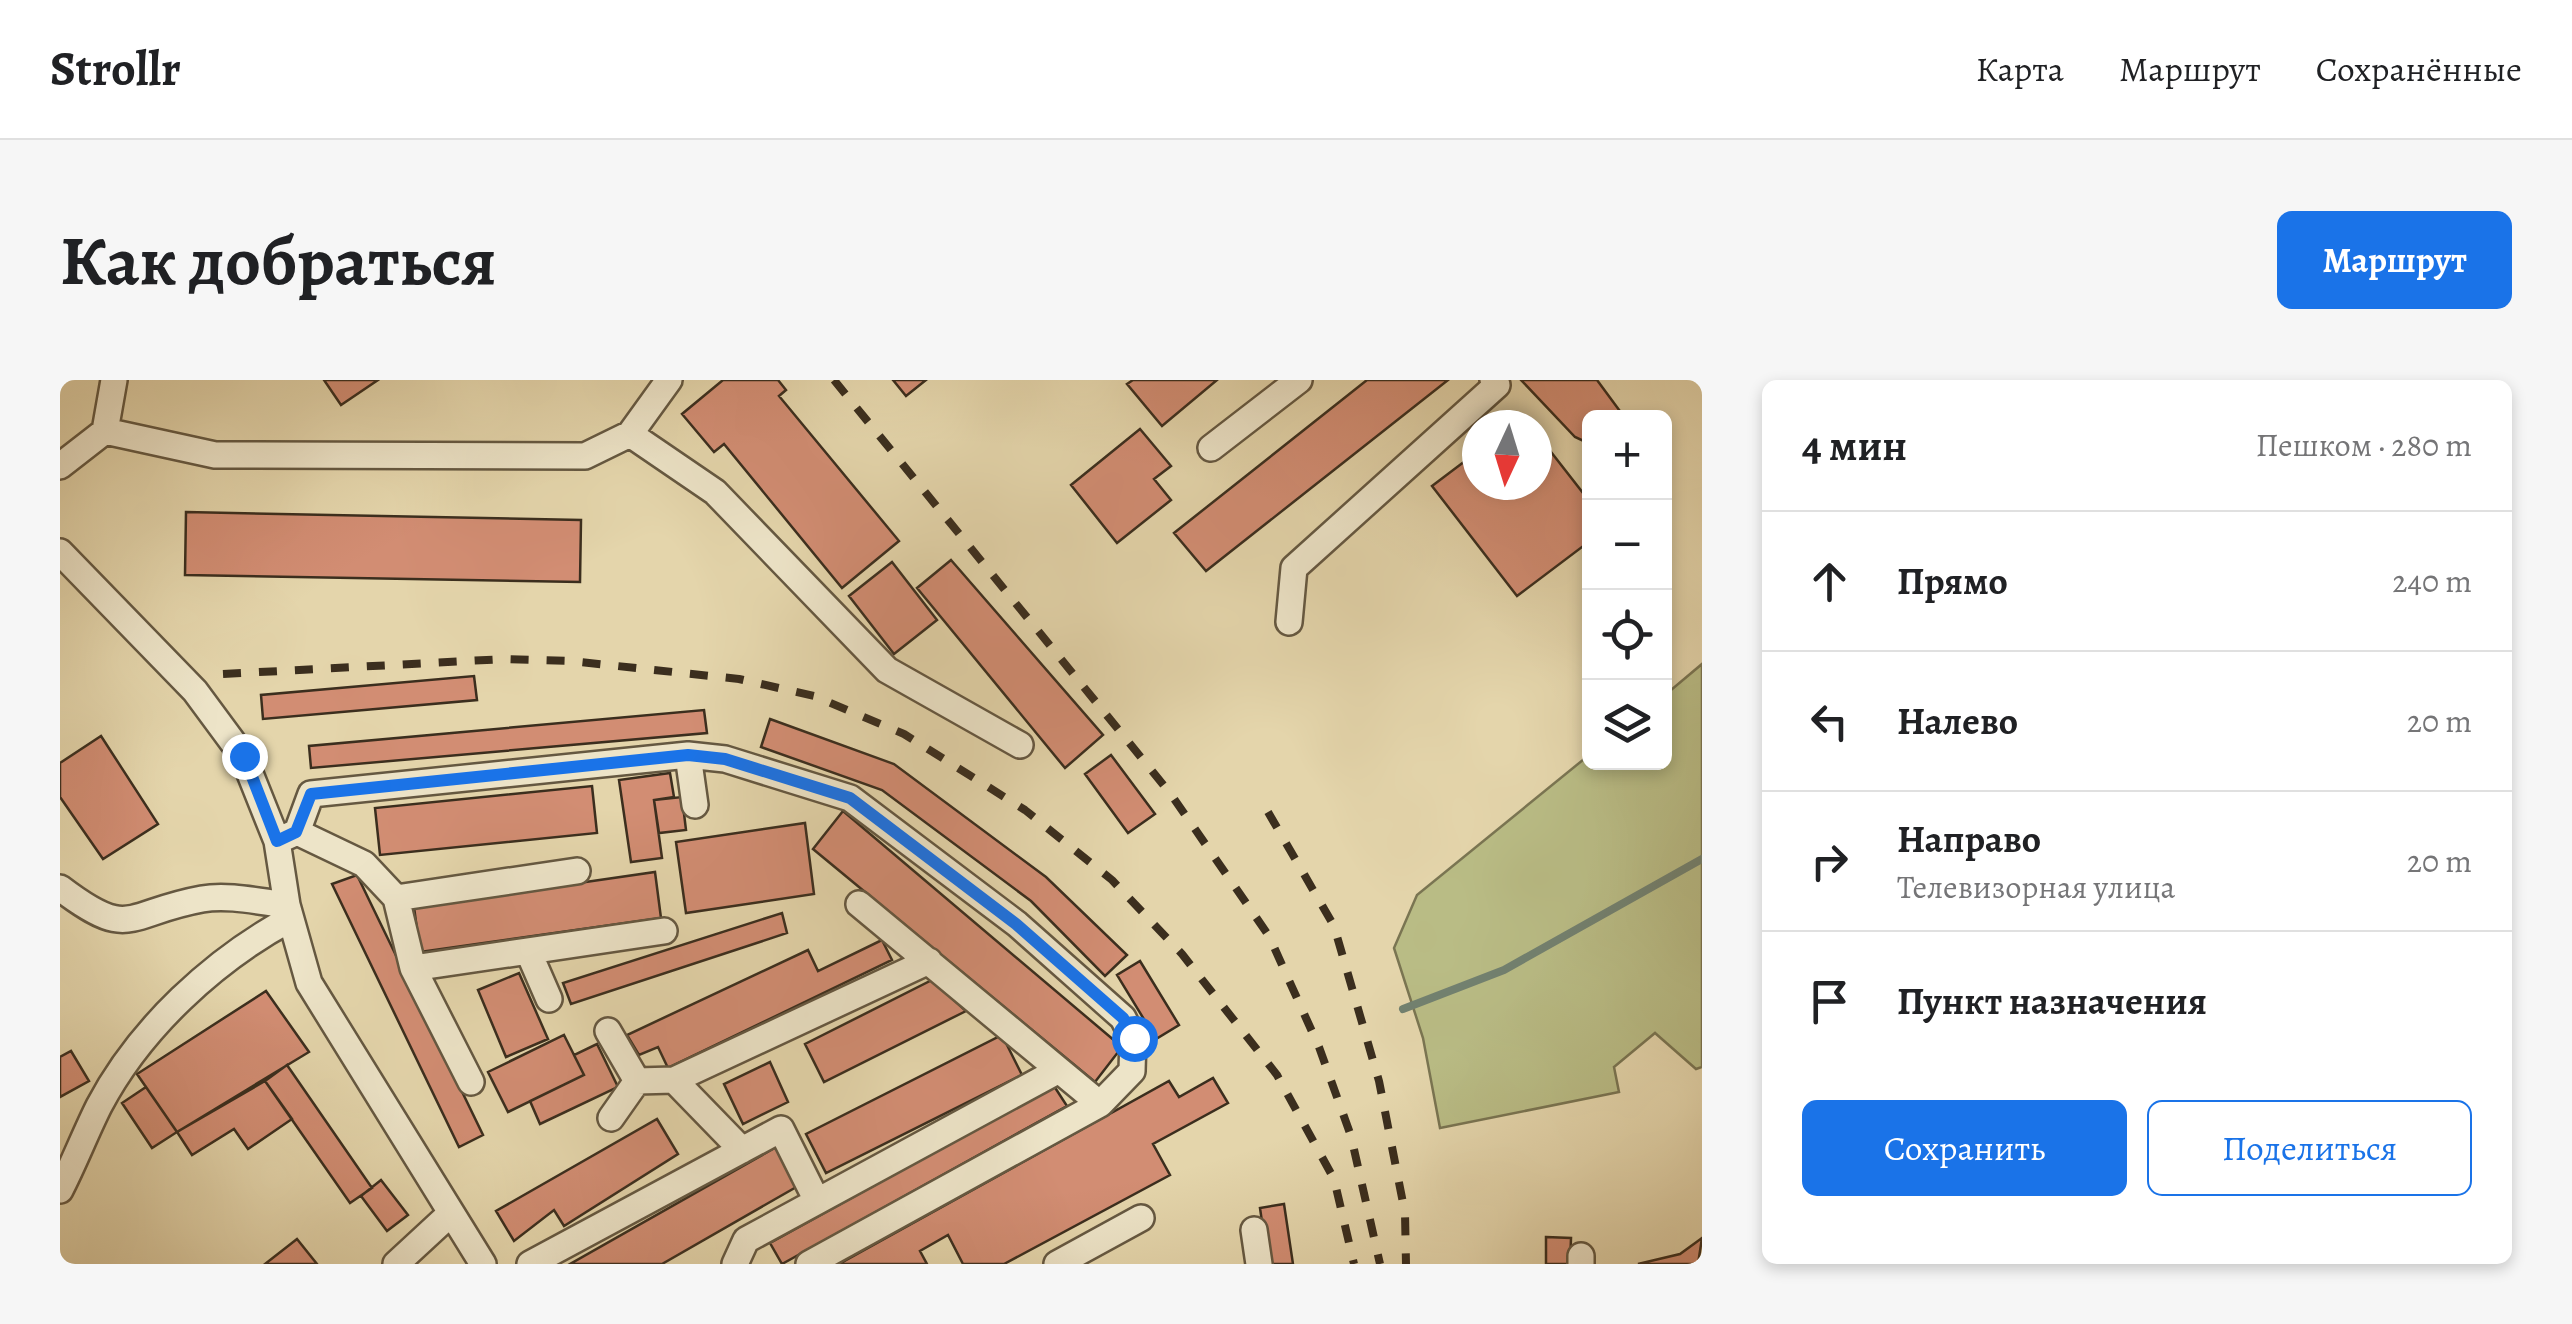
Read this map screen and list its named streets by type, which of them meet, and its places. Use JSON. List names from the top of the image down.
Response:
{
  "north": "bottom",
  "page": {
    "header": "Strollr",
    "nav": ["Карта", "Маршрут", "Сохранённые"],
    "buttons": [
      "Маршрут",
      ["Сохранить", "Поделиться"]
    ],
    "title": "Как добраться",
    "heading": ["4 мин", "Пешком · 280 m"],
    "map_buttons": ["+", "−"],
    "list": [
      ["Прямо", "240 m"],
      ["Налево", "20 m"],
      ["Направо", "Телевизорная улица", "20 m"],
      "Пункт назначения"
    ]
  }
}
